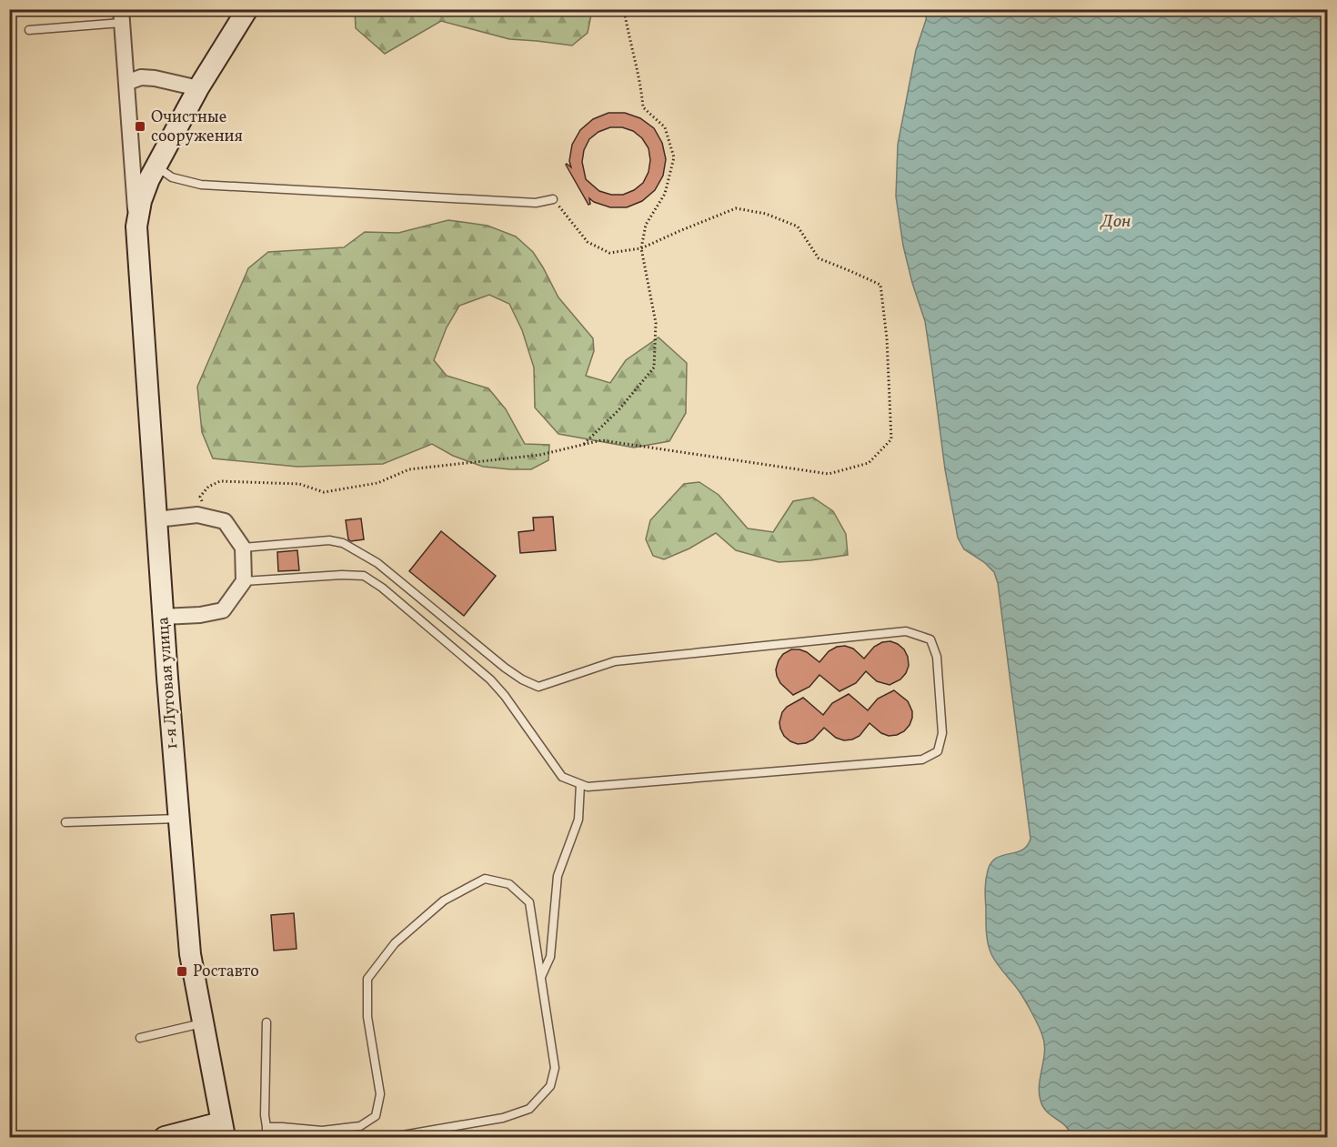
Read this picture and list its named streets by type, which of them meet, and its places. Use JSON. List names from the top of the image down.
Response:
{
  "streets": {
    "main road": ["1-я Луговая улица"]
  },
  "water": ["Дон"],
  "places": {
    "transit": ["Очистные сооружения", "Роставто"]
  }
}
